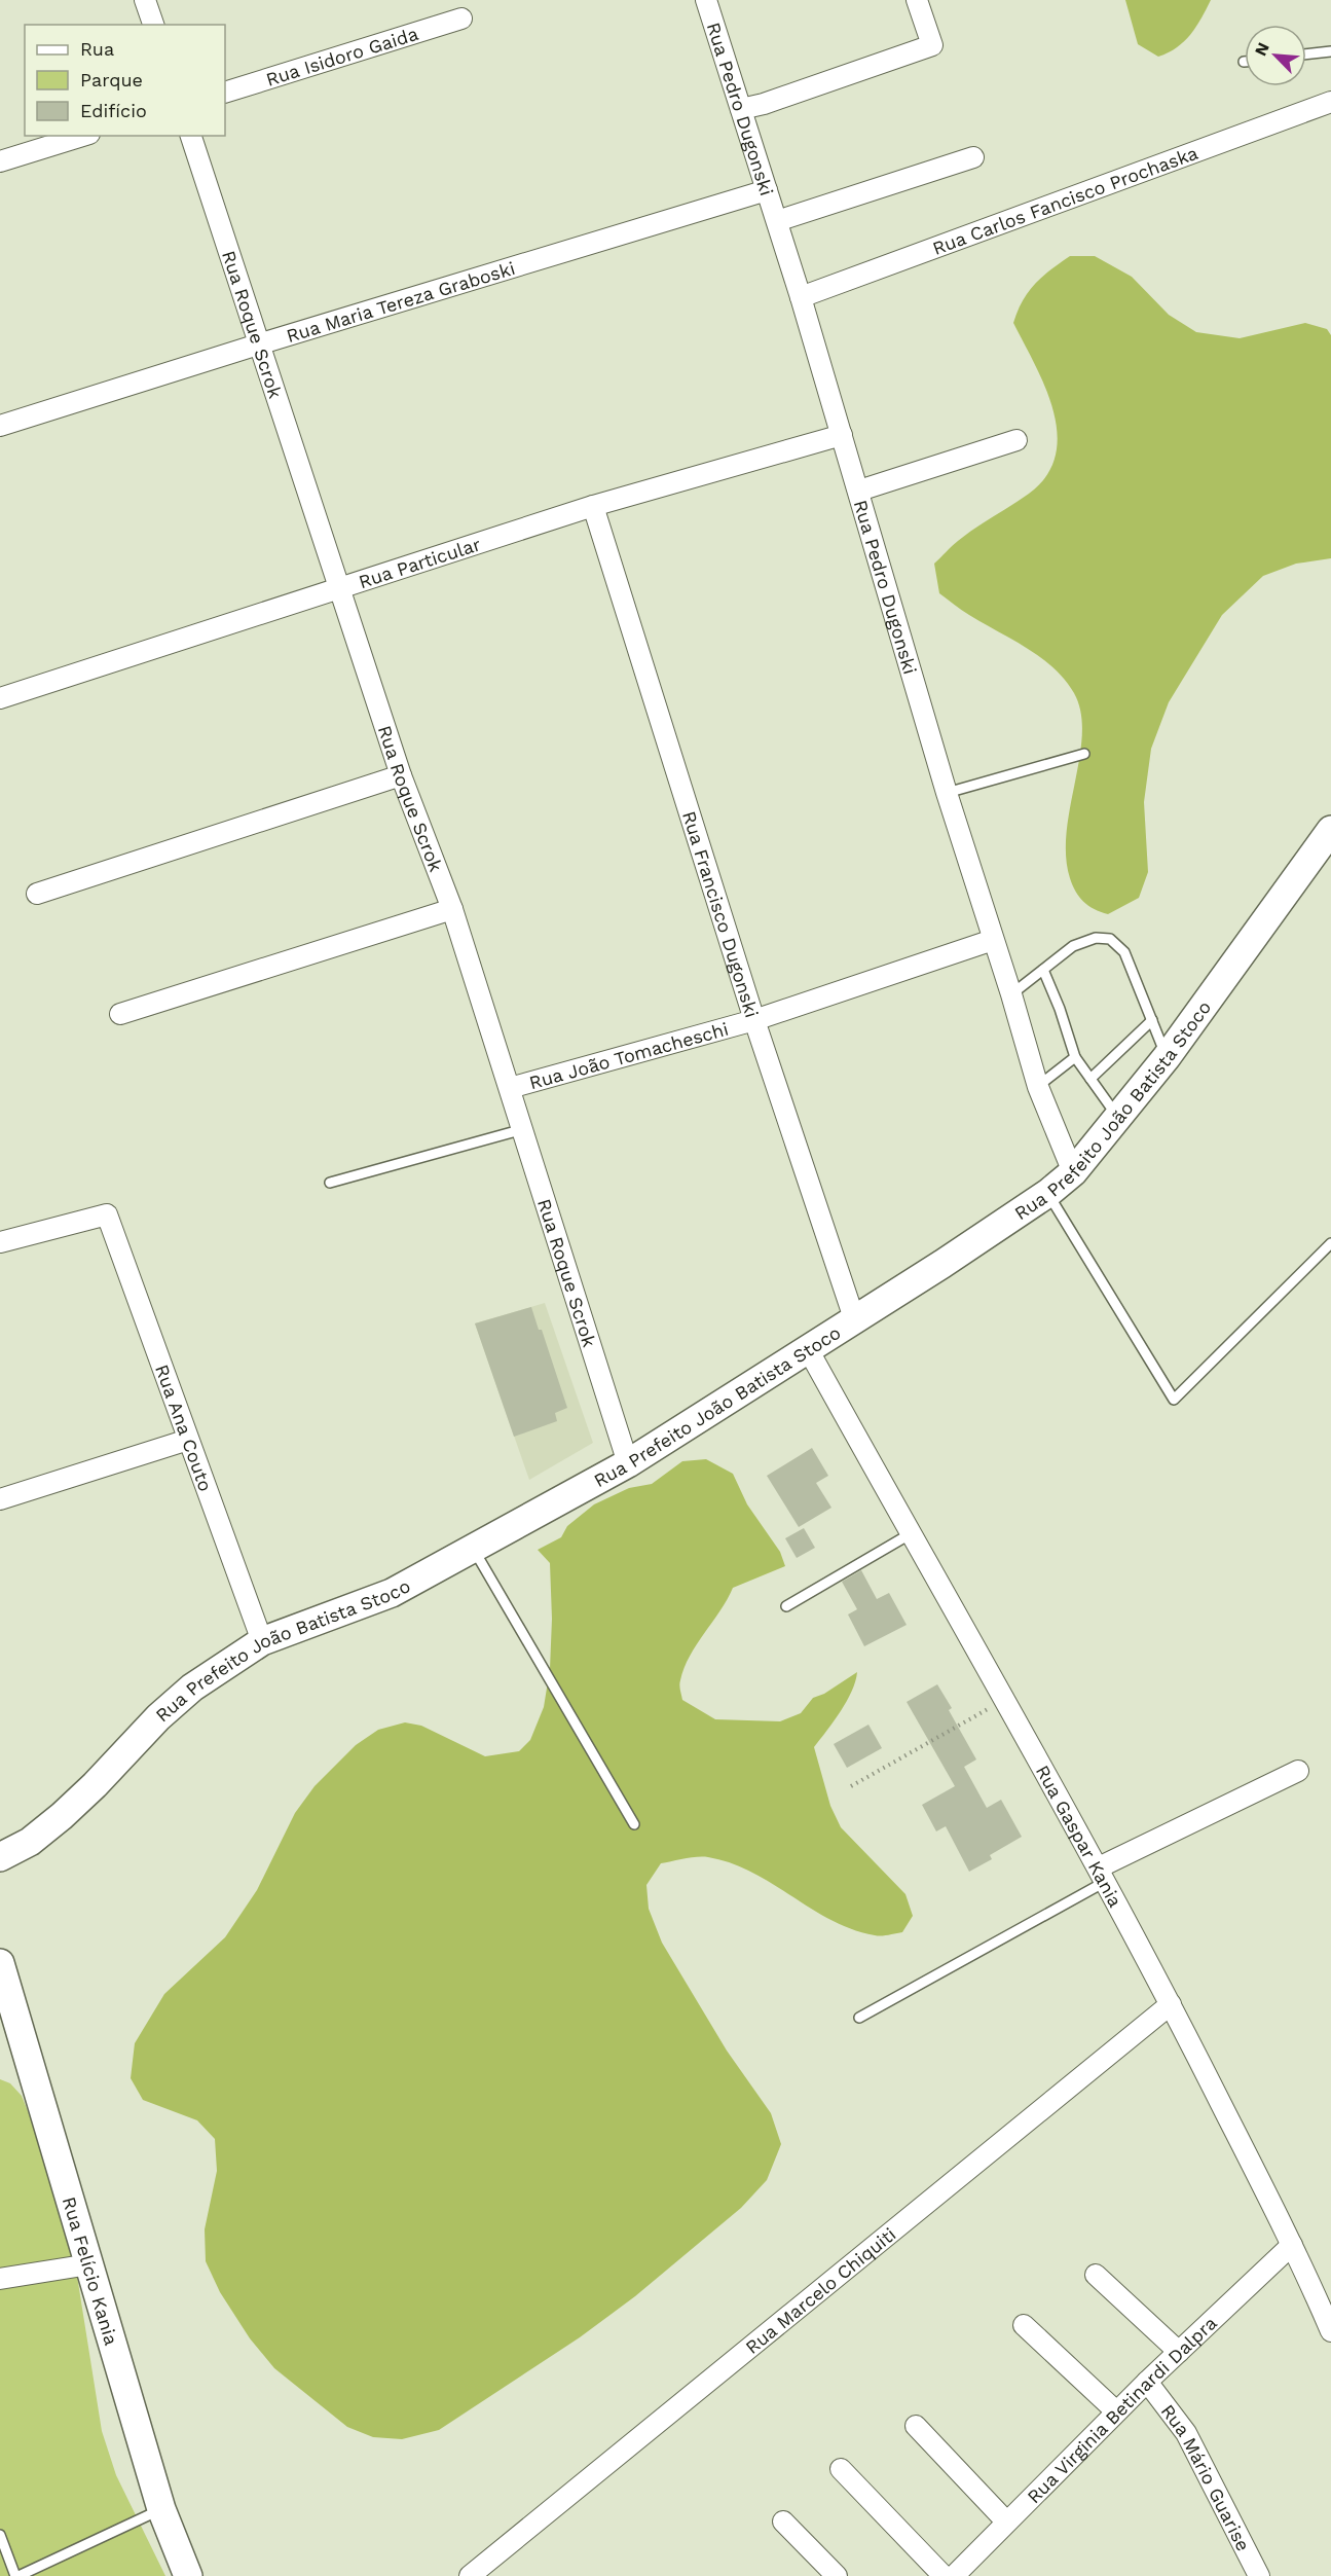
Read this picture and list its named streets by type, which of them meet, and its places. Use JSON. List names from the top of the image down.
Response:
{
  "streets": {
    "main road": ["Rua Prefeito João Batista Stoco", "Rua Felício Kania"],
    "street": [
      "Rua Isidoro Gaida",
      "Rua Pedro Dugonski",
      "Rua Carlos Fancisco Prochaska",
      "Rua Maria Tereza Graboski",
      "Rua Roque Scrok",
      "Rua Particular",
      "Rua Francisco Dugonski",
      "Rua João Tomacheschi",
      "Rua Ana Couto",
      "Rua Gaspar Kania",
      "Rua Marcelo Chiquiti",
      "Rua Virginia Betinardi Dalpra",
      "Rua Mário Guarise"
    ]
  },
  "crossings": [
    ["Rua Pedro Dugonski", "Rua Carlos Fancisco Prochaska"],
    ["Rua Pedro Dugonski", "Rua Maria Tereza Graboski"],
    ["Rua Pedro Dugonski", "Rua Particular"],
    ["Rua Pedro Dugonski", "Rua João Tomacheschi"],
    ["Rua Pedro Dugonski", "Rua Prefeito João Batista Stoco"],
    ["Rua Maria Tereza Graboski", "Rua Roque Scrok"],
    ["Rua Roque Scrok", "Rua Particular"],
    ["Rua Roque Scrok", "Rua João Tomacheschi"],
    ["Rua Roque Scrok", "Rua Prefeito João Batista Stoco"],
    ["Rua Particular", "Rua Francisco Dugonski"],
    ["Rua Francisco Dugonski", "Rua João Tomacheschi"],
    ["Rua Francisco Dugonski", "Rua Prefeito João Batista Stoco"],
    ["Rua Prefeito João Batista Stoco", "Rua Ana Couto"],
    ["Rua Prefeito João Batista Stoco", "Rua Gaspar Kania"],
    ["Rua Gaspar Kania", "Rua Marcelo Chiquiti"],
    ["Rua Gaspar Kania", "Rua Virginia Betinardi Dalpra"],
    ["Rua Virginia Betinardi Dalpra", "Rua Mário Guarise"]
  ],
  "legend": ["Rua", "Parque", "Edifício"],
  "north": "top left"
}
